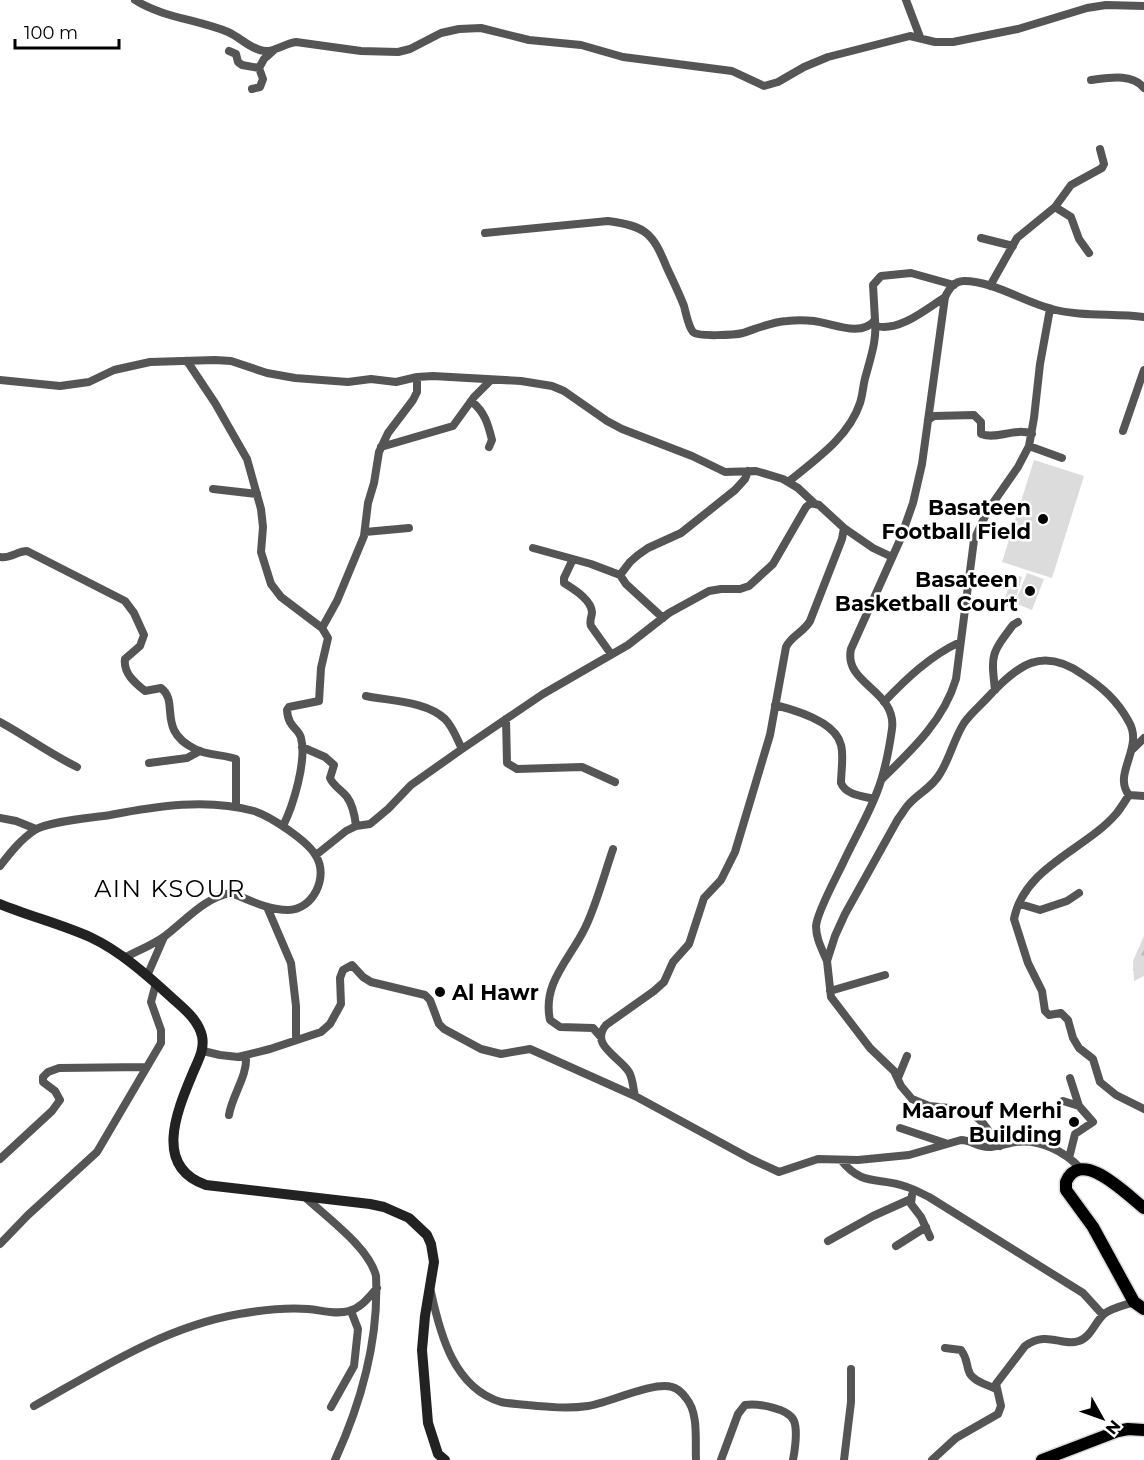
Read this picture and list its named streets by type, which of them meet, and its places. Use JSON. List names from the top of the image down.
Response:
{
  "districts": ["AIN KSOUR"],
  "places": [
    "Basateen Football Field",
    "Basateen Basketball Court",
    "Al Hawr",
    "Maarouf Merhi Building"
  ],
  "scale_bar": "100 m",
  "north": "bottom right"
}
